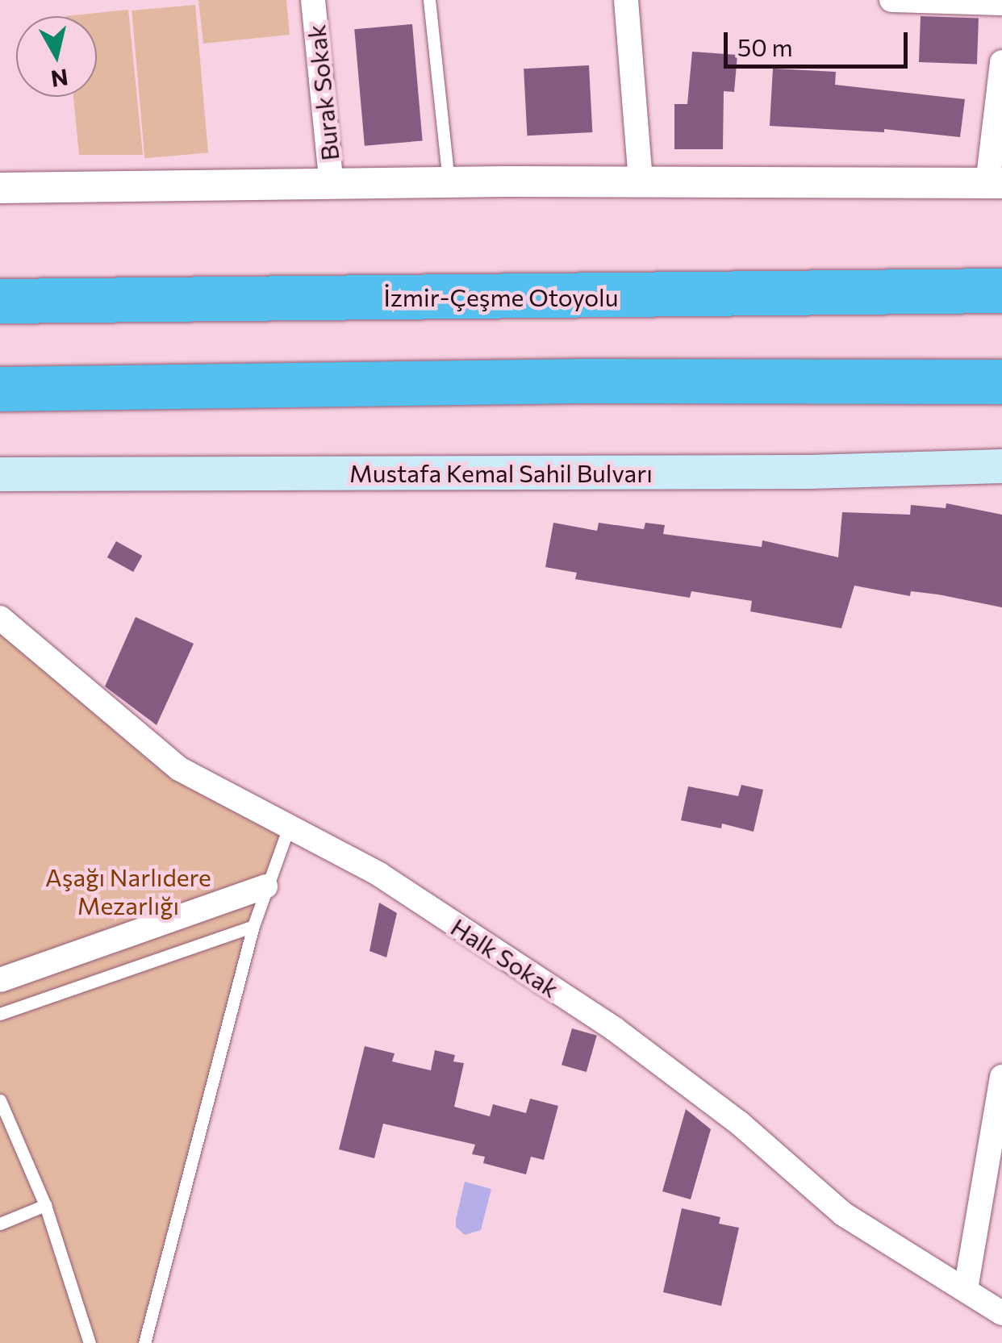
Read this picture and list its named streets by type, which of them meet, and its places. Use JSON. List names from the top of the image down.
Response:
{
  "streets": {
    "highway": ["İzmir-Çeşme Otoyolu"],
    "main road": ["Mustafa Kemal Sahil Bulvarı"],
    "street": ["Burak Sokak", "Halk Sokak"]
  },
  "parks": ["Aşağı Narlıdere Mezarlığı"],
  "scale_bar": "50 m",
  "north": "bottom"
}
